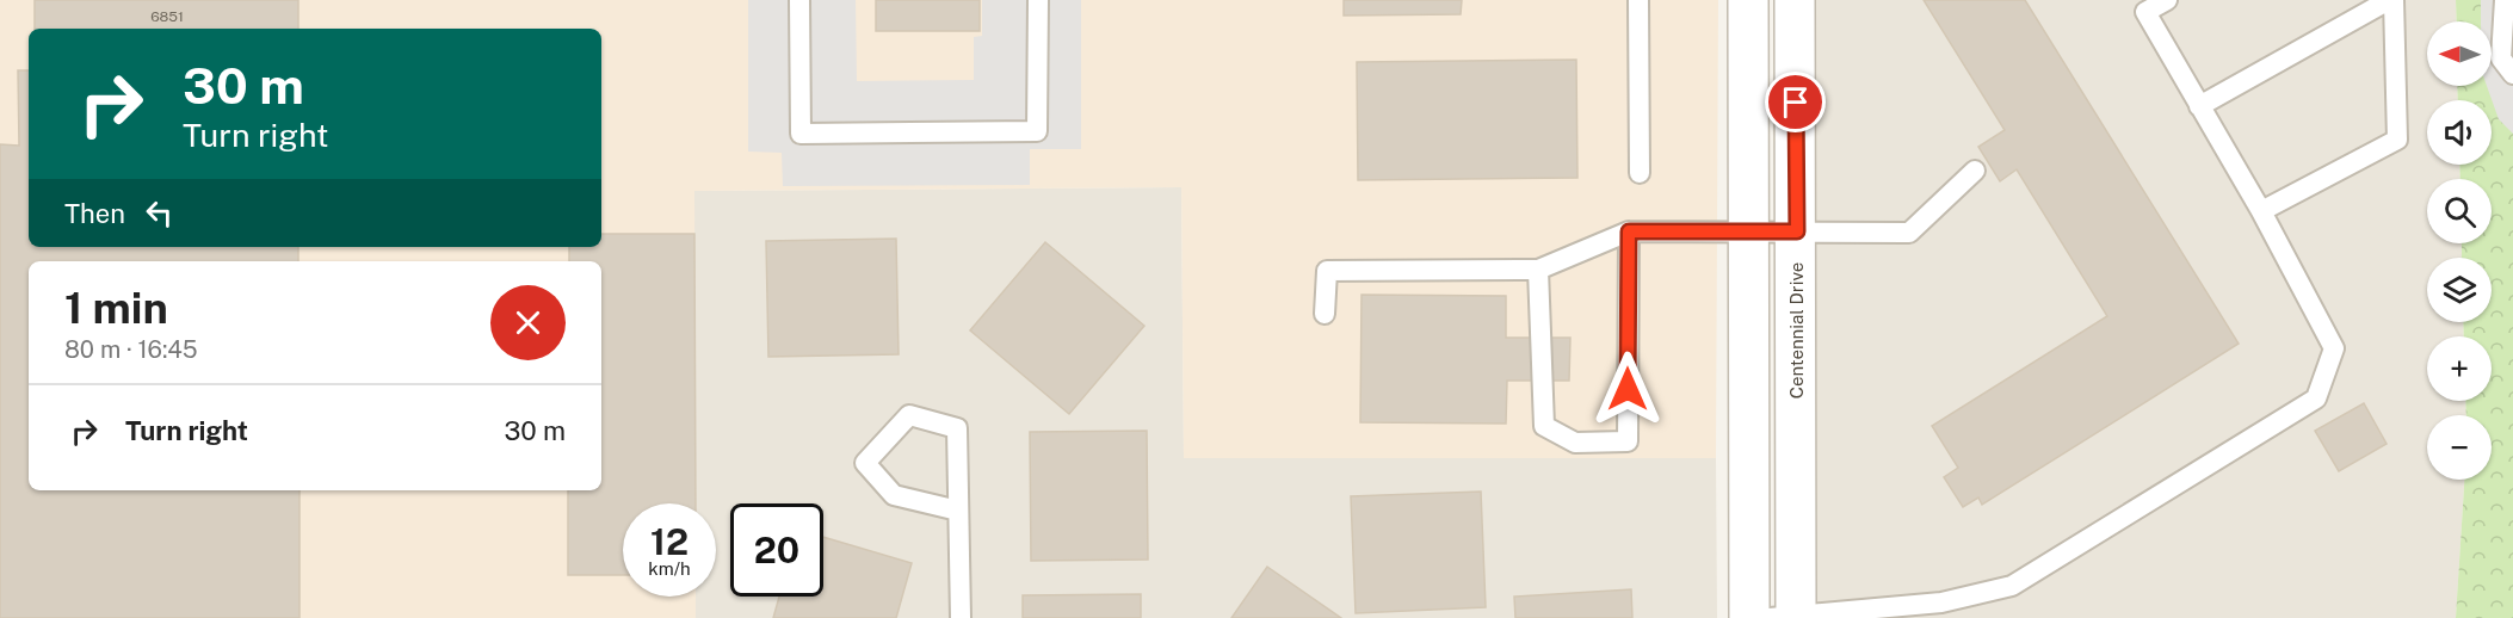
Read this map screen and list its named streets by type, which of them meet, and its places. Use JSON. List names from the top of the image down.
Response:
{
  "streets": {
    "street": ["Centennial Drive"]
  },
  "house_numbers": ["6851"],
  "north": "left",
  "page": {
    "map_buttons": ["+", "−"],
    "turn": ["30 m", "Turn right"],
    "then": "Then",
    "heading": ["1 min", "80 m · 16:45"],
    "list": [
      {
        "name": "Turn right",
        "value": "30 m"
      }
    ],
    "speed": "12 km/h",
    "limit": "20"
  }
}
